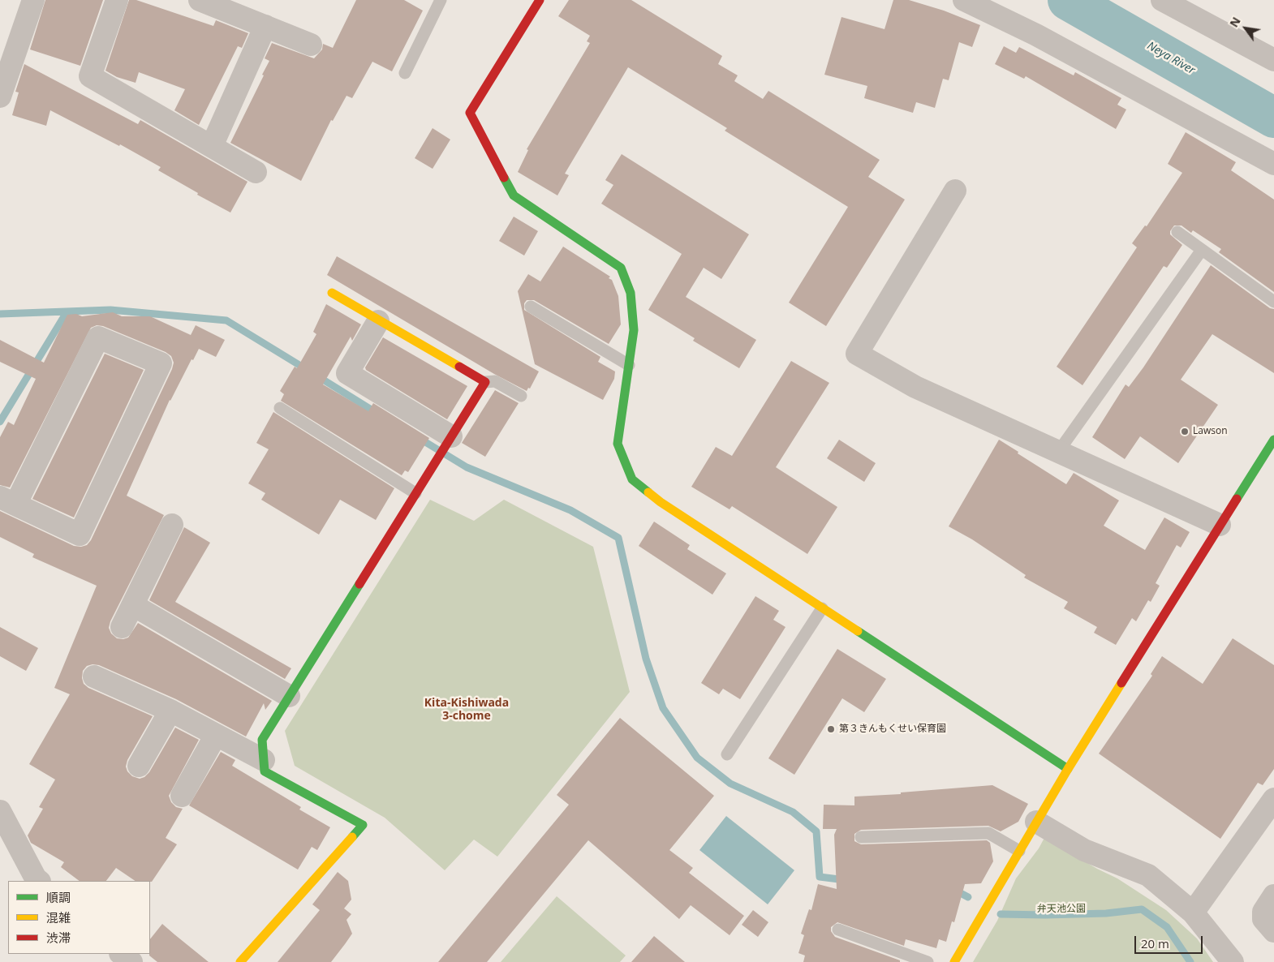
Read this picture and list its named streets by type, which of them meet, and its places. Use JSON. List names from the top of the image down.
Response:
{
  "districts": ["Kita-Kishiwada 3-chome"],
  "water": ["Neya River"],
  "parks": ["弁天池公園"],
  "places": ["Lawson", "第３きんもくせい保育園"],
  "legend": ["順調", "混雑", "渋滞"],
  "scale_bar": "20 m",
  "north": "top left"
}
